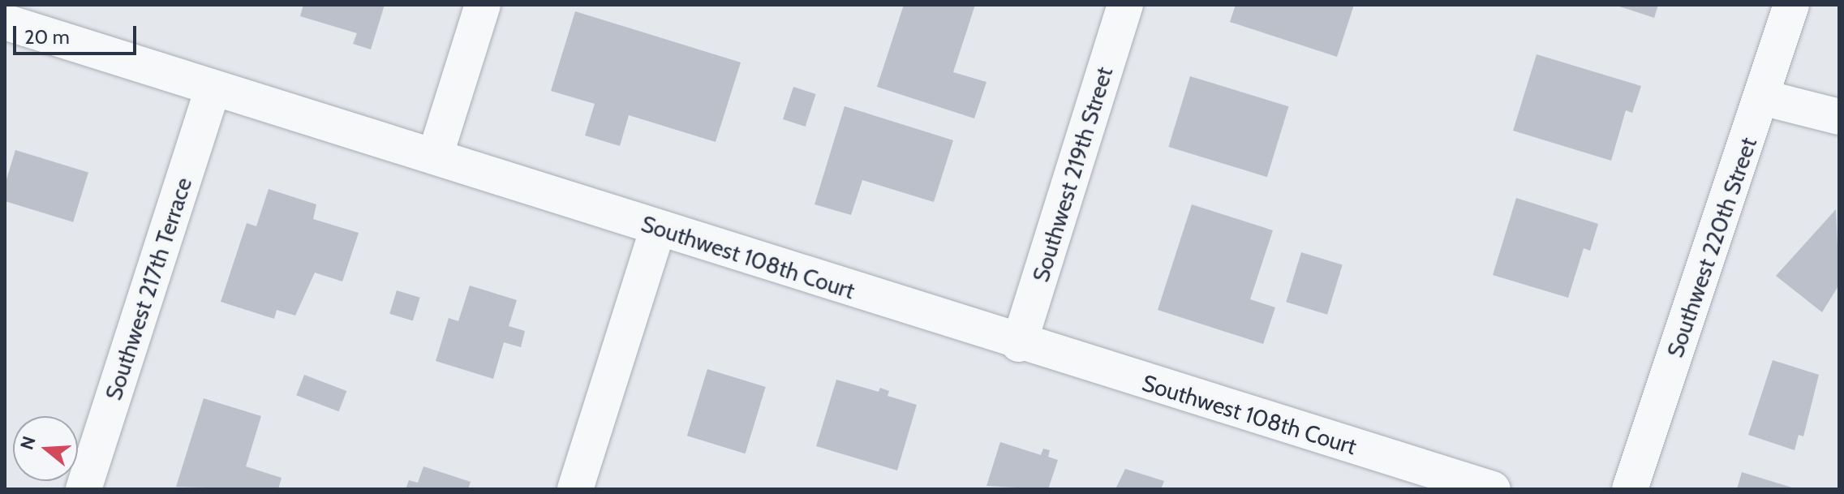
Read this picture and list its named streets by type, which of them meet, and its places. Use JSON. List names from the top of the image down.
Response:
{
  "streets": {
    "street": [
      "Southwest 219th Street",
      "Southwest 220th Street",
      "Southwest 108th Court",
      "Southwest 217th Terrace"
    ]
  },
  "crossings": [
    ["Southwest 219th Street", "Southwest 108th Court"],
    ["Southwest 108th Court", "Southwest 217th Terrace"]
  ],
  "scale_bar": "20 m",
  "north": "left"
}
